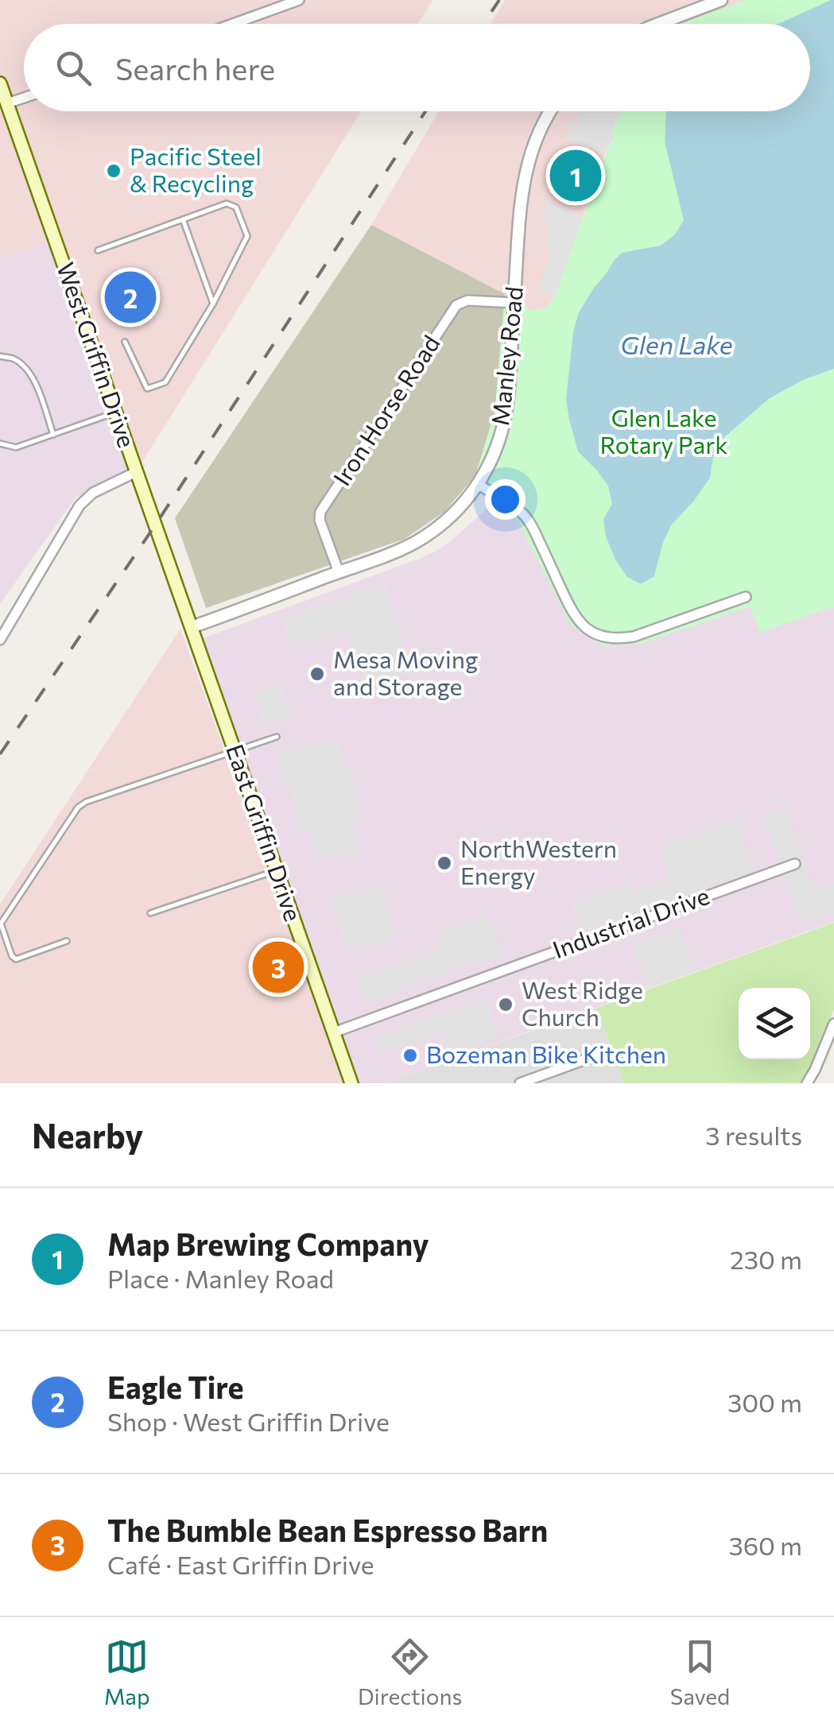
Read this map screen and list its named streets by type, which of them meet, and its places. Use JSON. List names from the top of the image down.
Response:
{
  "streets": {
    "main road": ["West Griffin Drive", "East Griffin Drive"],
    "street": ["Manley Road", "Iron Horse Road", "Industrial Drive"]
  },
  "crossings": [
    ["West Griffin Drive", "Manley Road"],
    ["West Griffin Drive", "East Griffin Drive"],
    ["Manley Road", "Iron Horse Road"],
    ["Manley Road", "East Griffin Drive"],
    ["East Griffin Drive", "Industrial Drive"]
  ],
  "water": ["Glen Lake"],
  "parks": ["Glen Lake Rotary Park"],
  "places": [
    "Pacific Steel & Recycling",
    "Mesa Moving and Storage",
    "NorthWestern Energy",
    "West Ridge Church",
    "Bozeman Bike Kitchen"
  ],
  "page": {
    "search": "Search here",
    "pins": ["1", "2", "3"],
    "heading": ["Nearby", "3 results"],
    "list": [
      {
        "mark": "1",
        "name": "Map Brewing Company",
        "note": "Place · Manley Road",
        "value": "230 m"
      },
      {
        "mark": "2",
        "name": "Eagle Tire",
        "note": "Shop · West Griffin Drive",
        "value": "300 m"
      },
      {
        "mark": "3",
        "name": "The Bumble Bean Espresso Barn",
        "note": "Café · East Griffin Drive",
        "value": "360 m"
      }
    ],
    "nav": ["Map", "Directions", "Saved"]
  }
}
